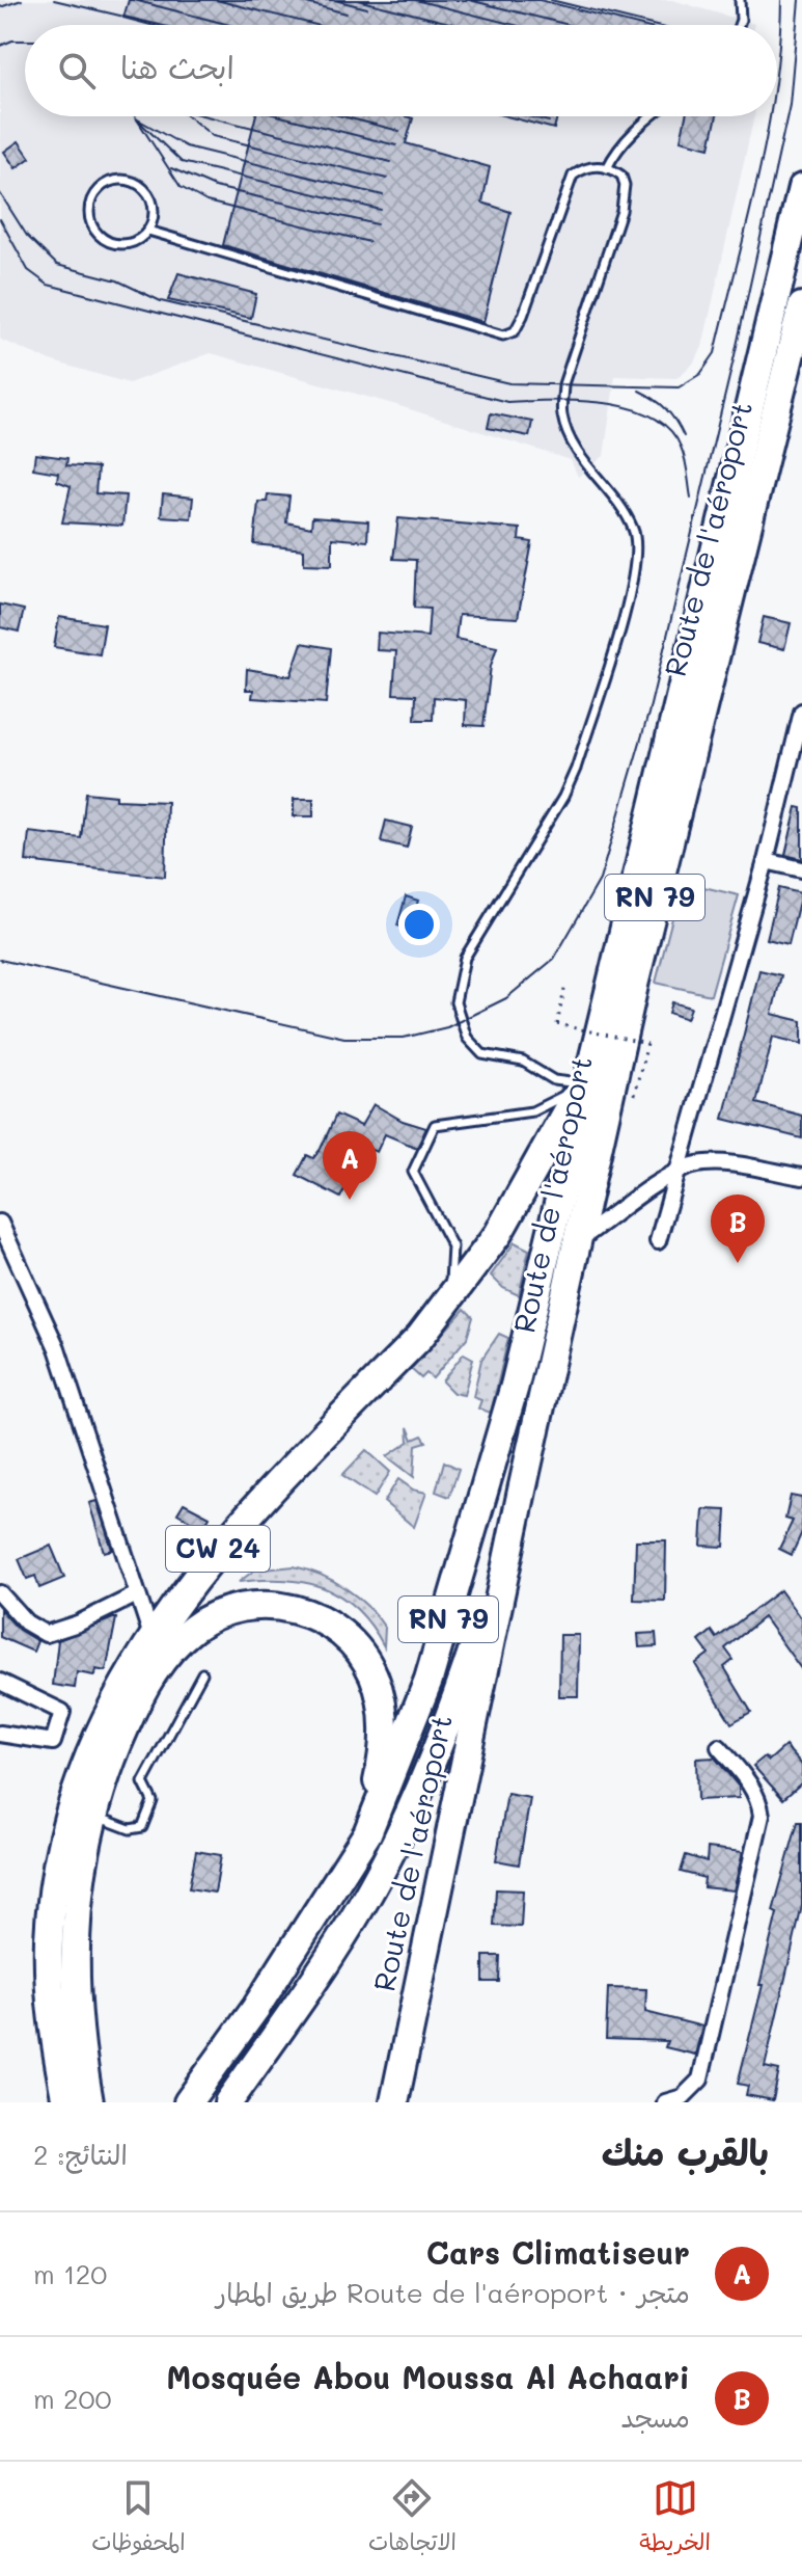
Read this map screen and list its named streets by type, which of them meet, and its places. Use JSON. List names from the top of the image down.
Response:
{
  "streets": {
    "highway": ["Route de l'aéroport", "RN 79", "CW 24"]
  },
  "crossings": [
    ["Route de l'aéroport", "RN 79"],
    ["Route de l'aéroport", "CW 24"],
    ["RN 79", "CW 24"]
  ],
  "page": {
    "search": "ابحث هنا",
    "pins": ["A", "B"],
    "heading": ["بالقرب منك", "النتائج: 2"],
    "list": [
      {
        "mark": "A",
        "name": "Cars Climatiseur",
        "note": "متجر · Route de l'aéroport طريق المطار",
        "value": "120 m"
      },
      {
        "mark": "B",
        "name": "Mosquée Abou Moussa Al Achaari",
        "note": "مسجد",
        "value": "200 m"
      }
    ],
    "nav": ["الخريطة", "الاتجاهات", "المحفوظات"]
  }
}
